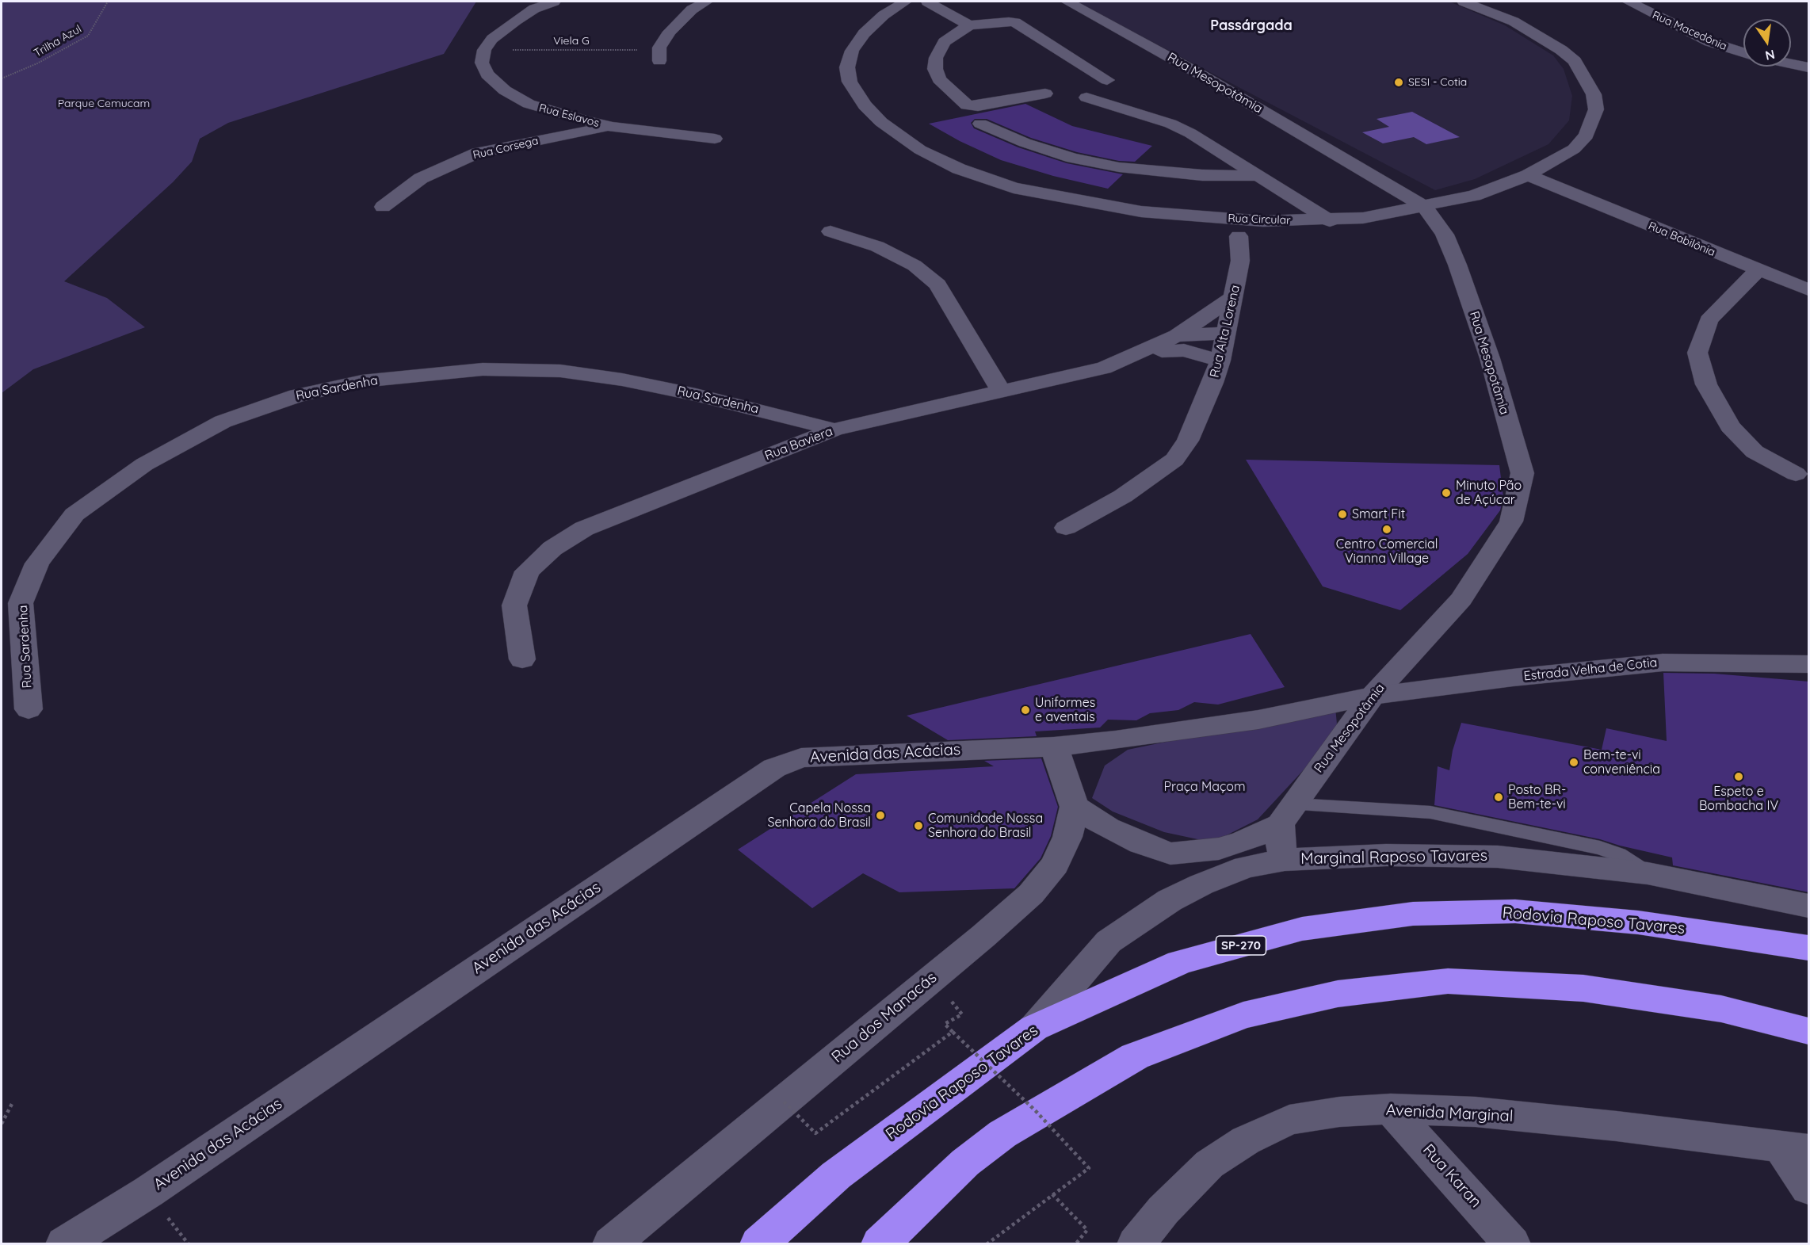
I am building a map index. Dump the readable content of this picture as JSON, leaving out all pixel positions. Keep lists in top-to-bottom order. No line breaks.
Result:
{"streets":{"highway":["Rodovia Raposo Tavares","SP-270"],"street":["Rua Macedônia","Rua Mesopotâmia","Rua Eslavos","Rua Corsega","Rua Circular","Rua Babilônia","Rua Alta Lorena","Rua Sardenha","Rua Baviera","Estrada Velha de Cotia","Avenida das Acácias","Marginal Raposo Tavares","Rua dos Manacás","Avenida Marginal","Rua Karan"],"path":["Trilha Azul","Viela G"]},"crossings":[["Viela G","Rua Eslavos"],["Rua Mesopotâmia","Rua Circular"],["Rua Mesopotâmia","Estrada Velha de Cotia"],["Rua Eslavos","Rua Corsega"],["Rua Circular","Rua Babilônia"],["Rua Alta Lorena","Rua Baviera"],["Rua Sardenha","Rua Baviera"],["Estrada Velha de Cotia","Avenida das Acácias"],["Marginal Raposo Tavares","Rodovia Raposo Tavares"],["Avenida Marginal","Rua Karan"]],"districts":["Passárgada"],"parks":["Parque Cemucam","Praça Maçom"],"places":["SESI - Cotia","Minuto Pão de Açúcar","Smart Fit","Centro Comercial Vianna Village","Uniformes e aventais","Bem-te-vi conveniência","Espeto e Bombacha IV","Posto BR- Bem-te-vi","Capela Nossa Senhora do Brasil","Comunidade Nossa Senhora do Brasil"],"north":"bottom"}
